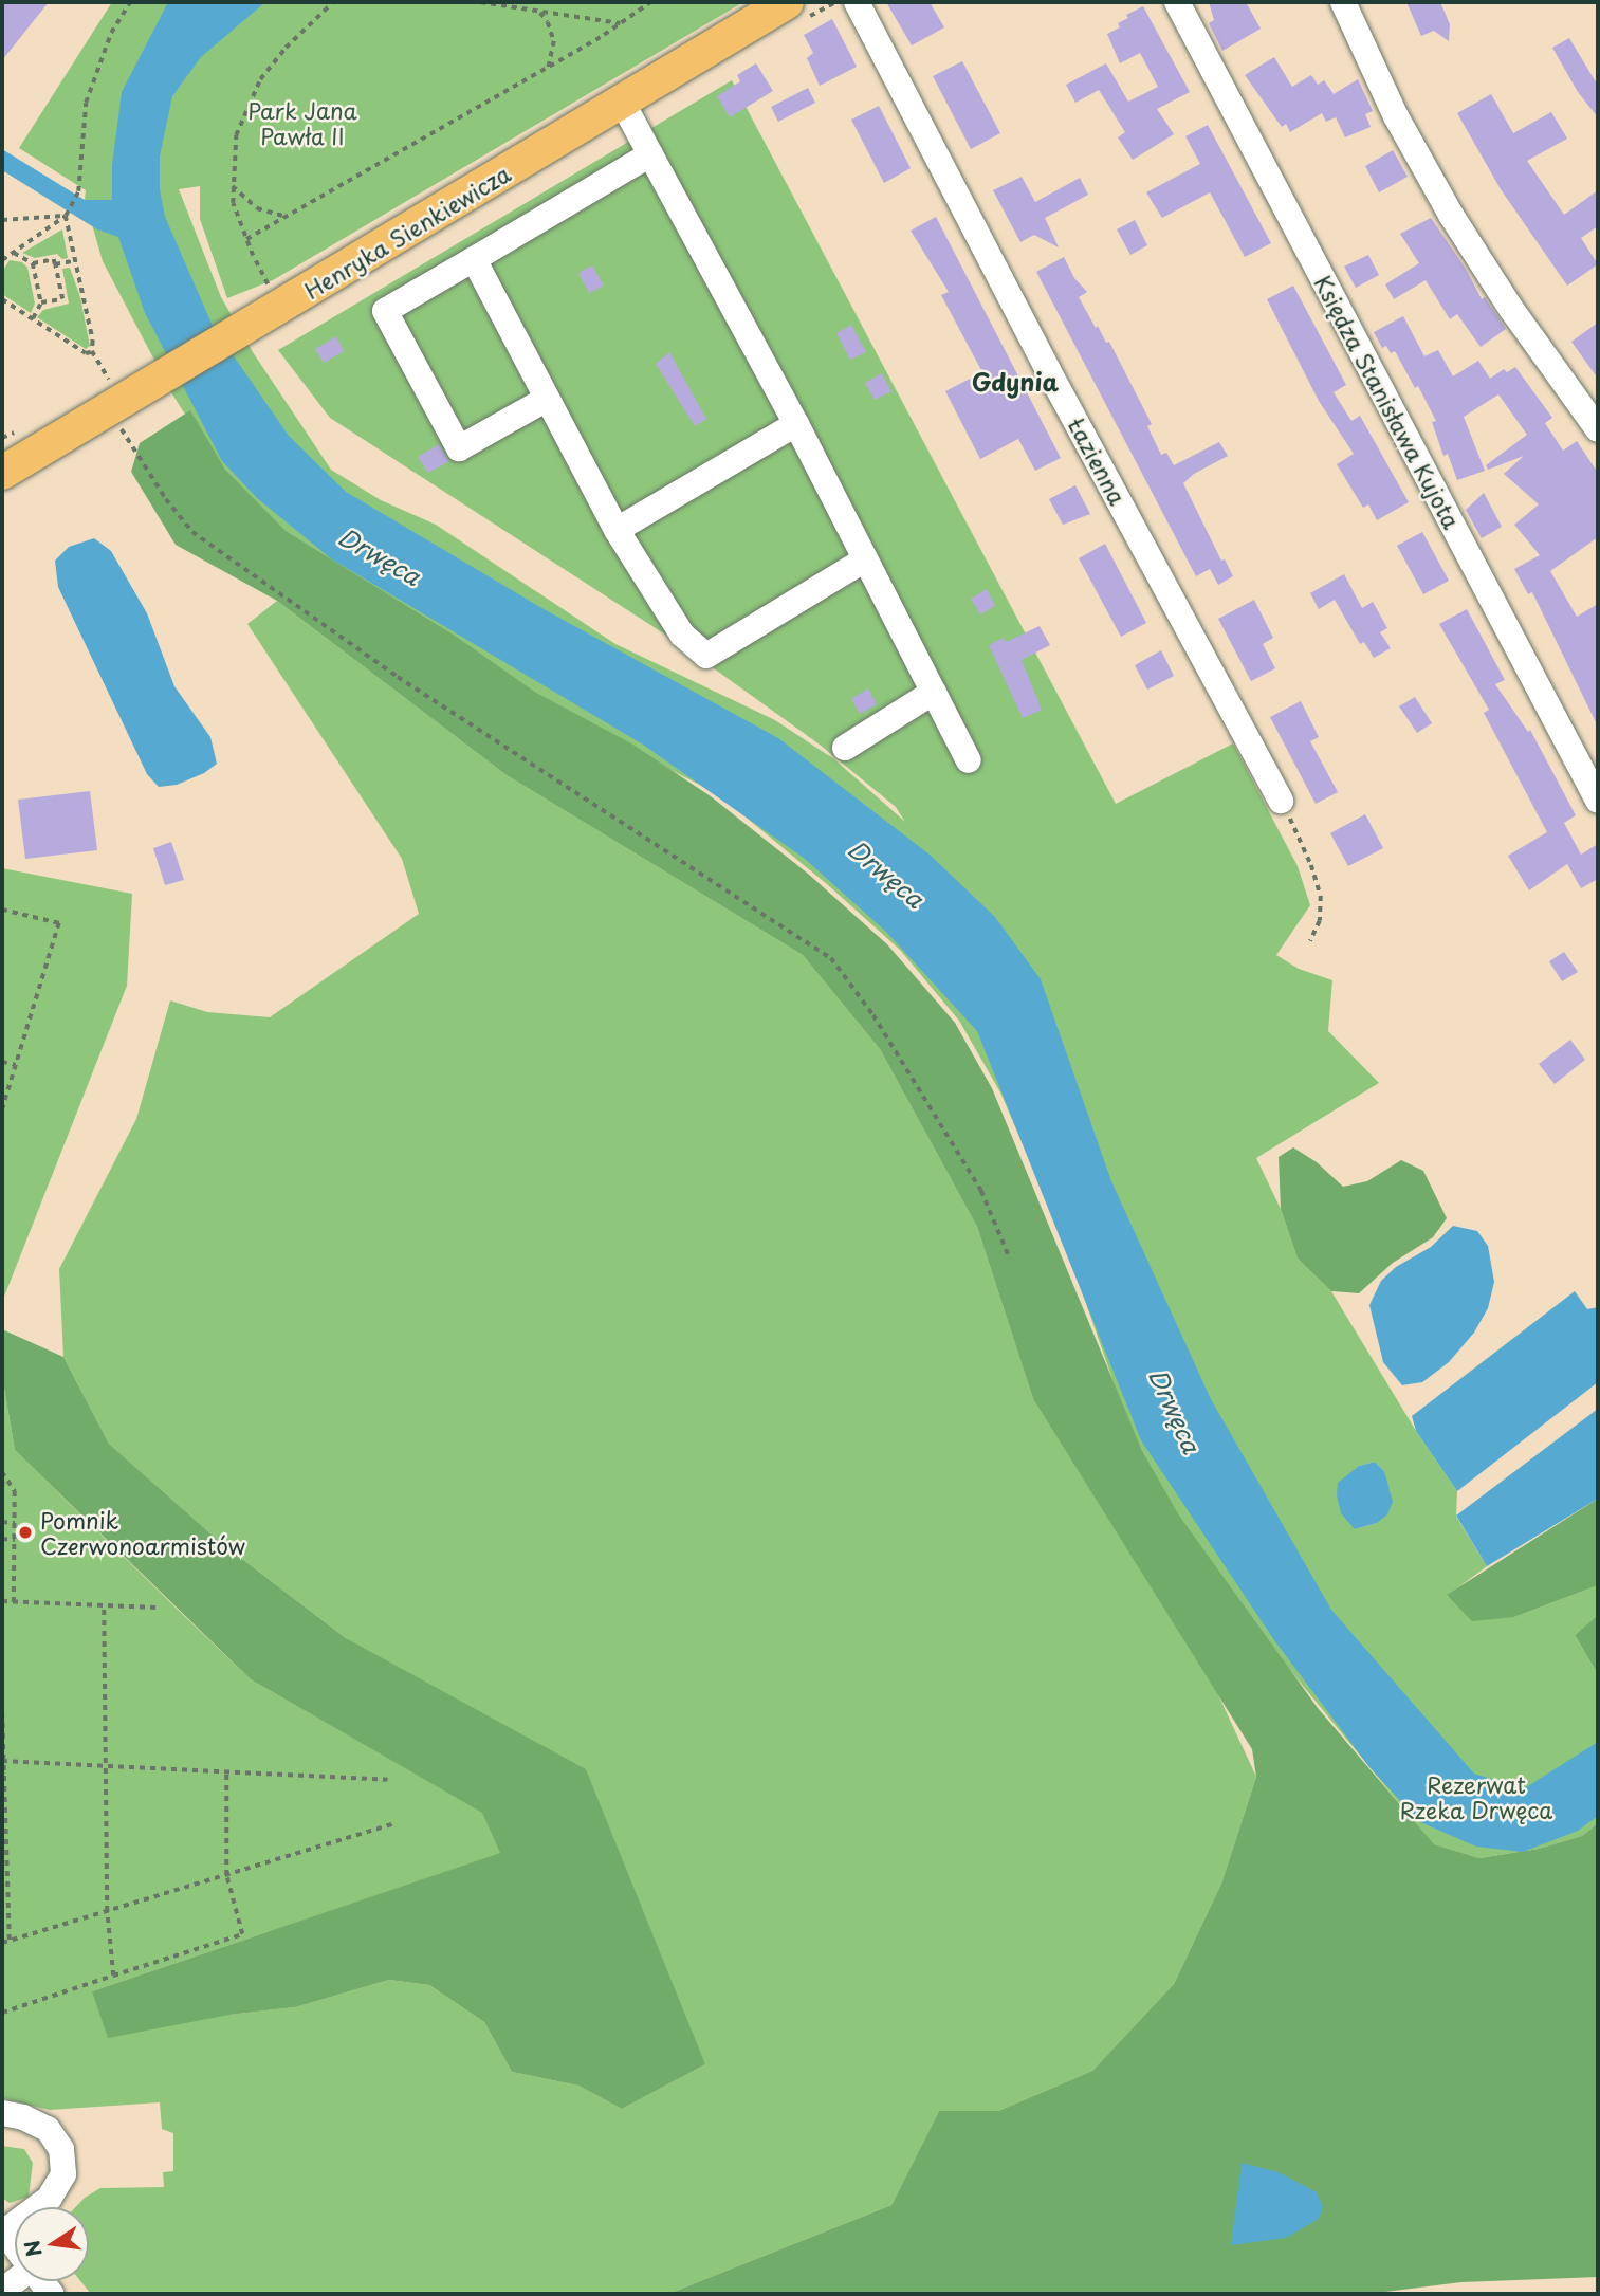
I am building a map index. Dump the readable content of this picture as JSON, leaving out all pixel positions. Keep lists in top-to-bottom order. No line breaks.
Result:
{"streets":{"main road":["Henryka Sienkiewicza"],"street":["Księdza Stanisława Kujota","Łazienna"]},"districts":["Gdynia"],"water":["Drwęca"],"parks":["Park Jana Pawła II","Rezerwat Rzeka Drwęca"],"places":["Pomnik Czerwonoarmistów"],"north":"left"}
